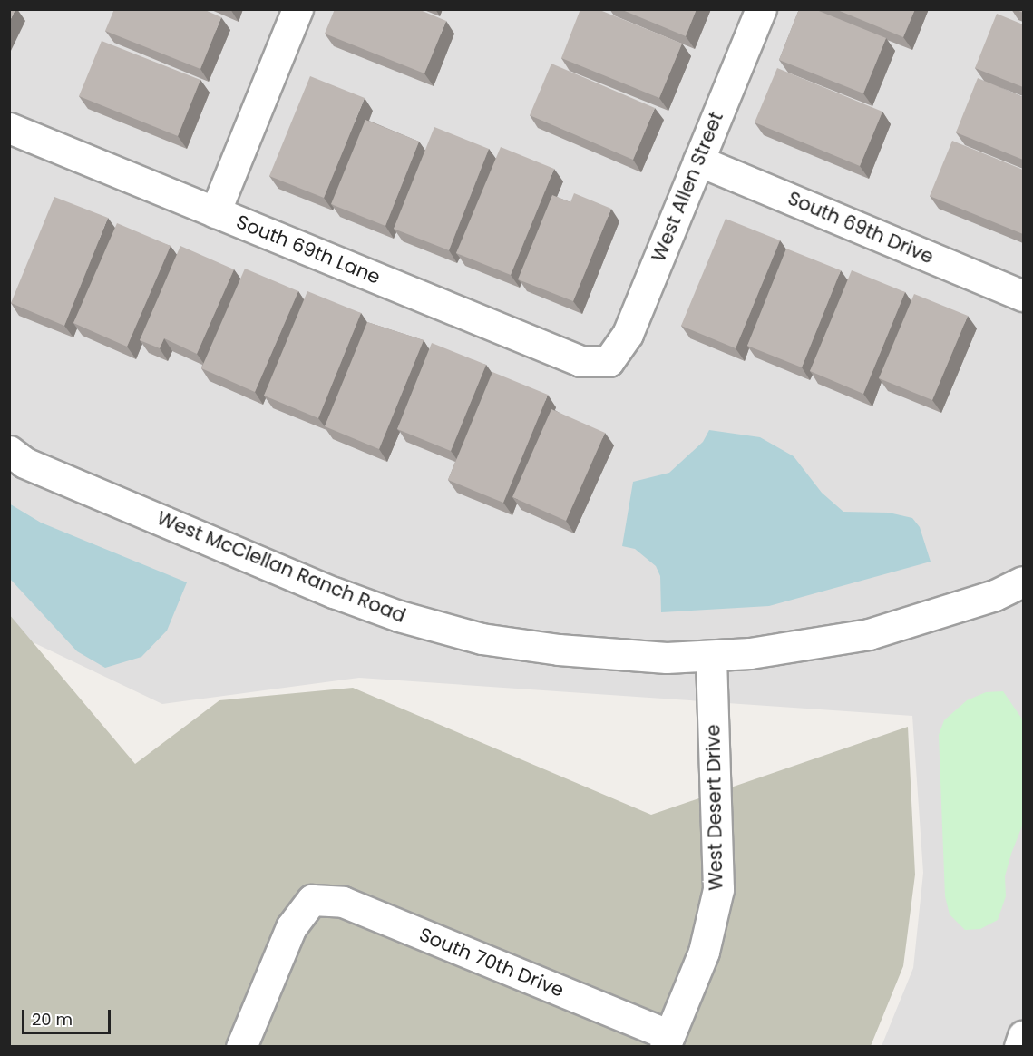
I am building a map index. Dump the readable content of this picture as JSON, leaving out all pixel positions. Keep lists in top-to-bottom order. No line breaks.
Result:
{"streets":{"street":["West Allen Street","South 69th Drive","South 69th Lane","West McClellan Ranch Road","West Desert Drive","South 70th Drive"]},"crossings":[["West Allen Street","South 69th Drive"],["West Allen Street","South 69th Lane"],["West McClellan Ranch Road","West Desert Drive"],["West Desert Drive","South 70th Drive"]],"scale_bar":"20 m"}
